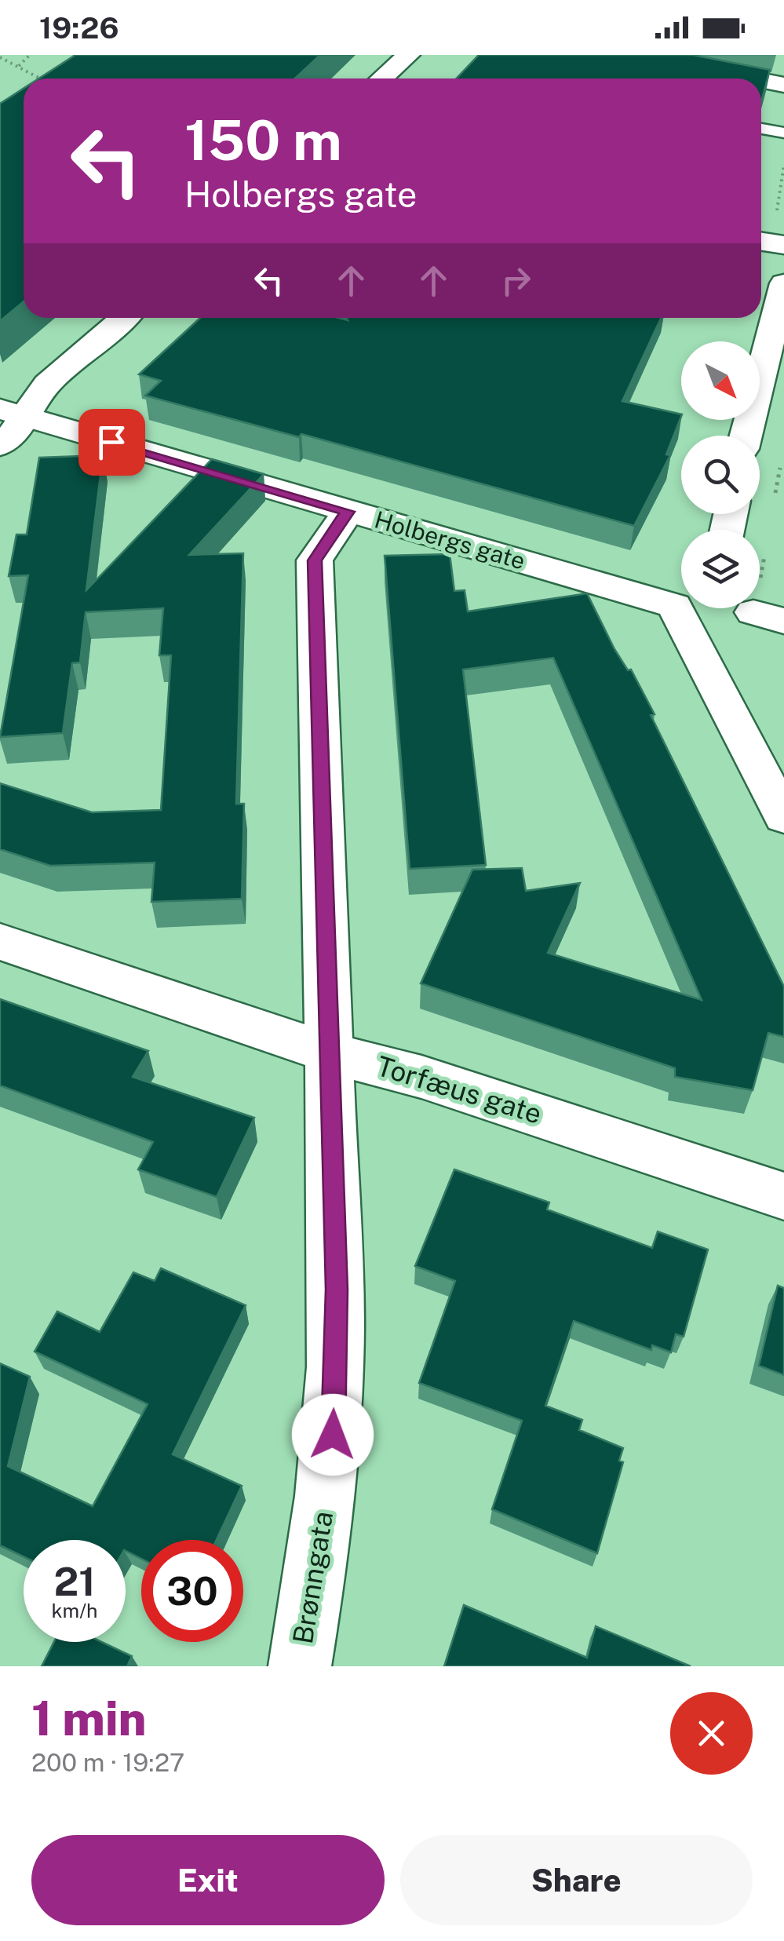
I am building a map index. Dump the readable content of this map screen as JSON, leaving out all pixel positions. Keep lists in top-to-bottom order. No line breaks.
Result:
{"streets":{"street":["Holbergs gate","Torfæus gate","Brønngata"]},"crossings":[["Holbergs gate","Brønngata"],["Torfæus gate","Brønngata"]],"north":"bottom right","page":{"status":"19:26","turn":["150 m","Holbergs gate"],"speed":"21 km/h","limit":"30","heading":["1 min","200 m · 19:27"],"buttons":["Exit","Share"]}}
